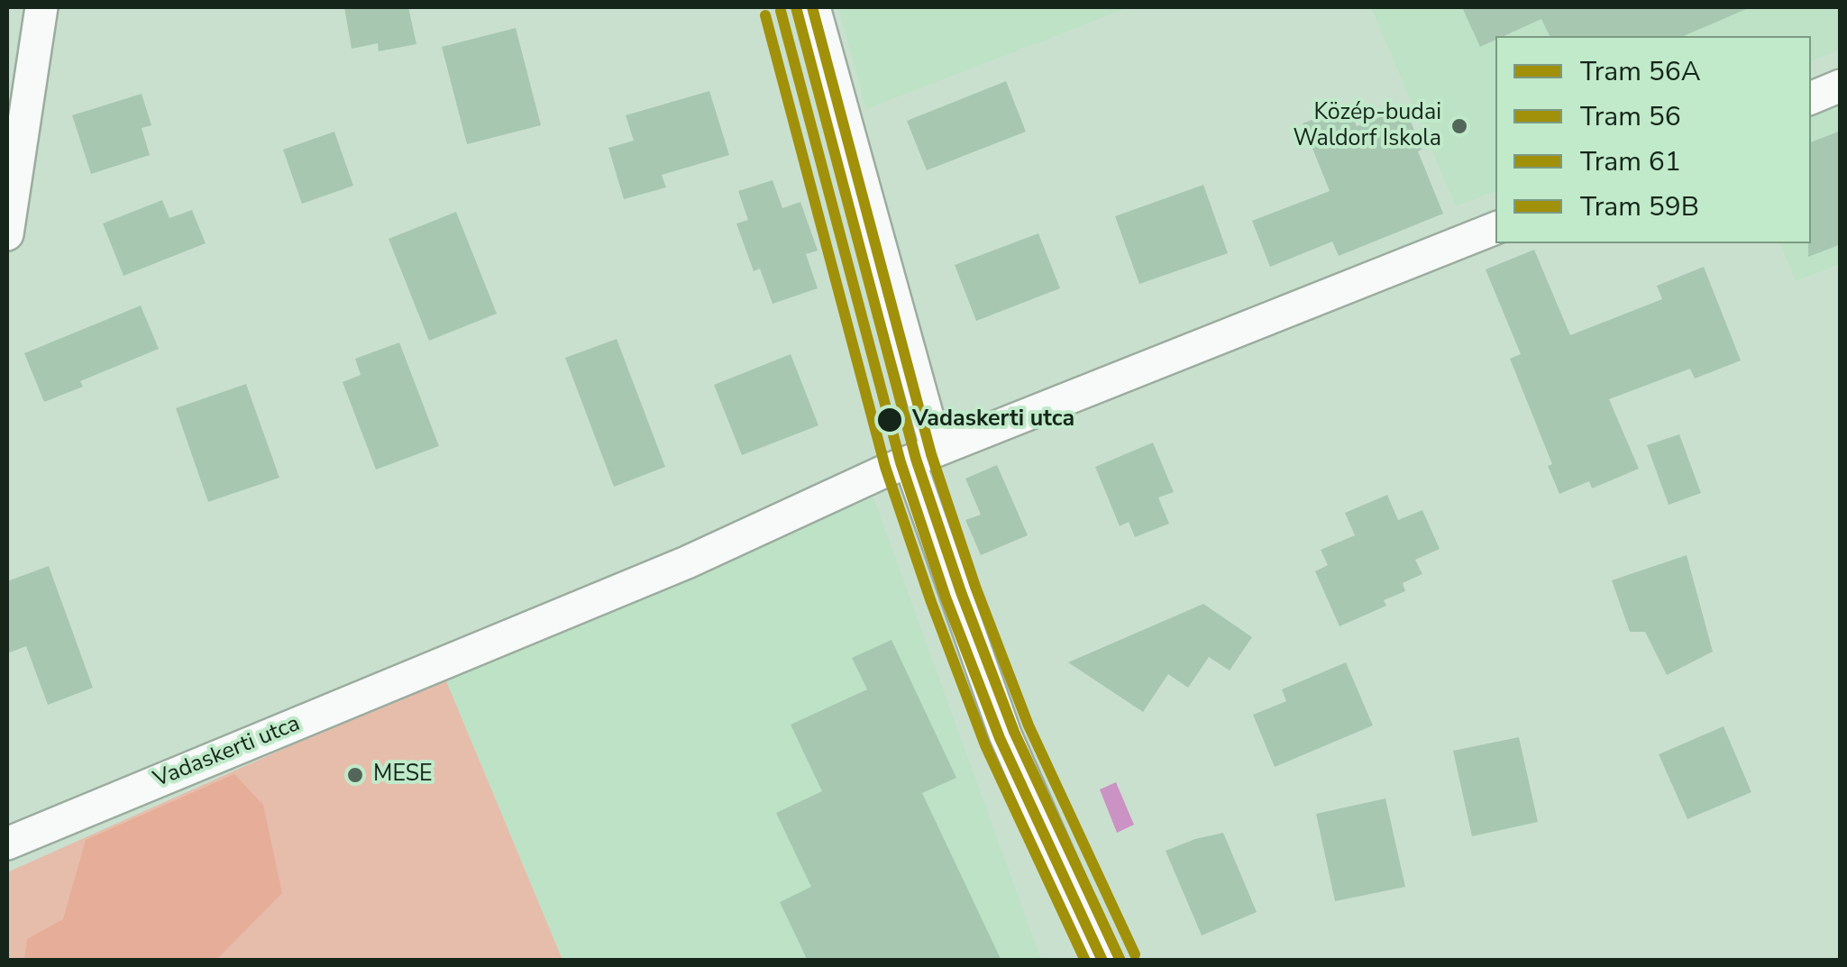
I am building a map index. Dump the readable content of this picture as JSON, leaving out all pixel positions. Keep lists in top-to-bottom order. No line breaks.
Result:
{"streets":{"street":["Vadaskerti utca"]},"places":["Közép-budai Waldorf Iskola","Vadaskerti utca","MESE"],"lines":["tram line 56A","tram line 61","tram line 56","tram line 59B"],"legend":["Tram 56A","Tram 56","Tram 61","Tram 59B"]}
